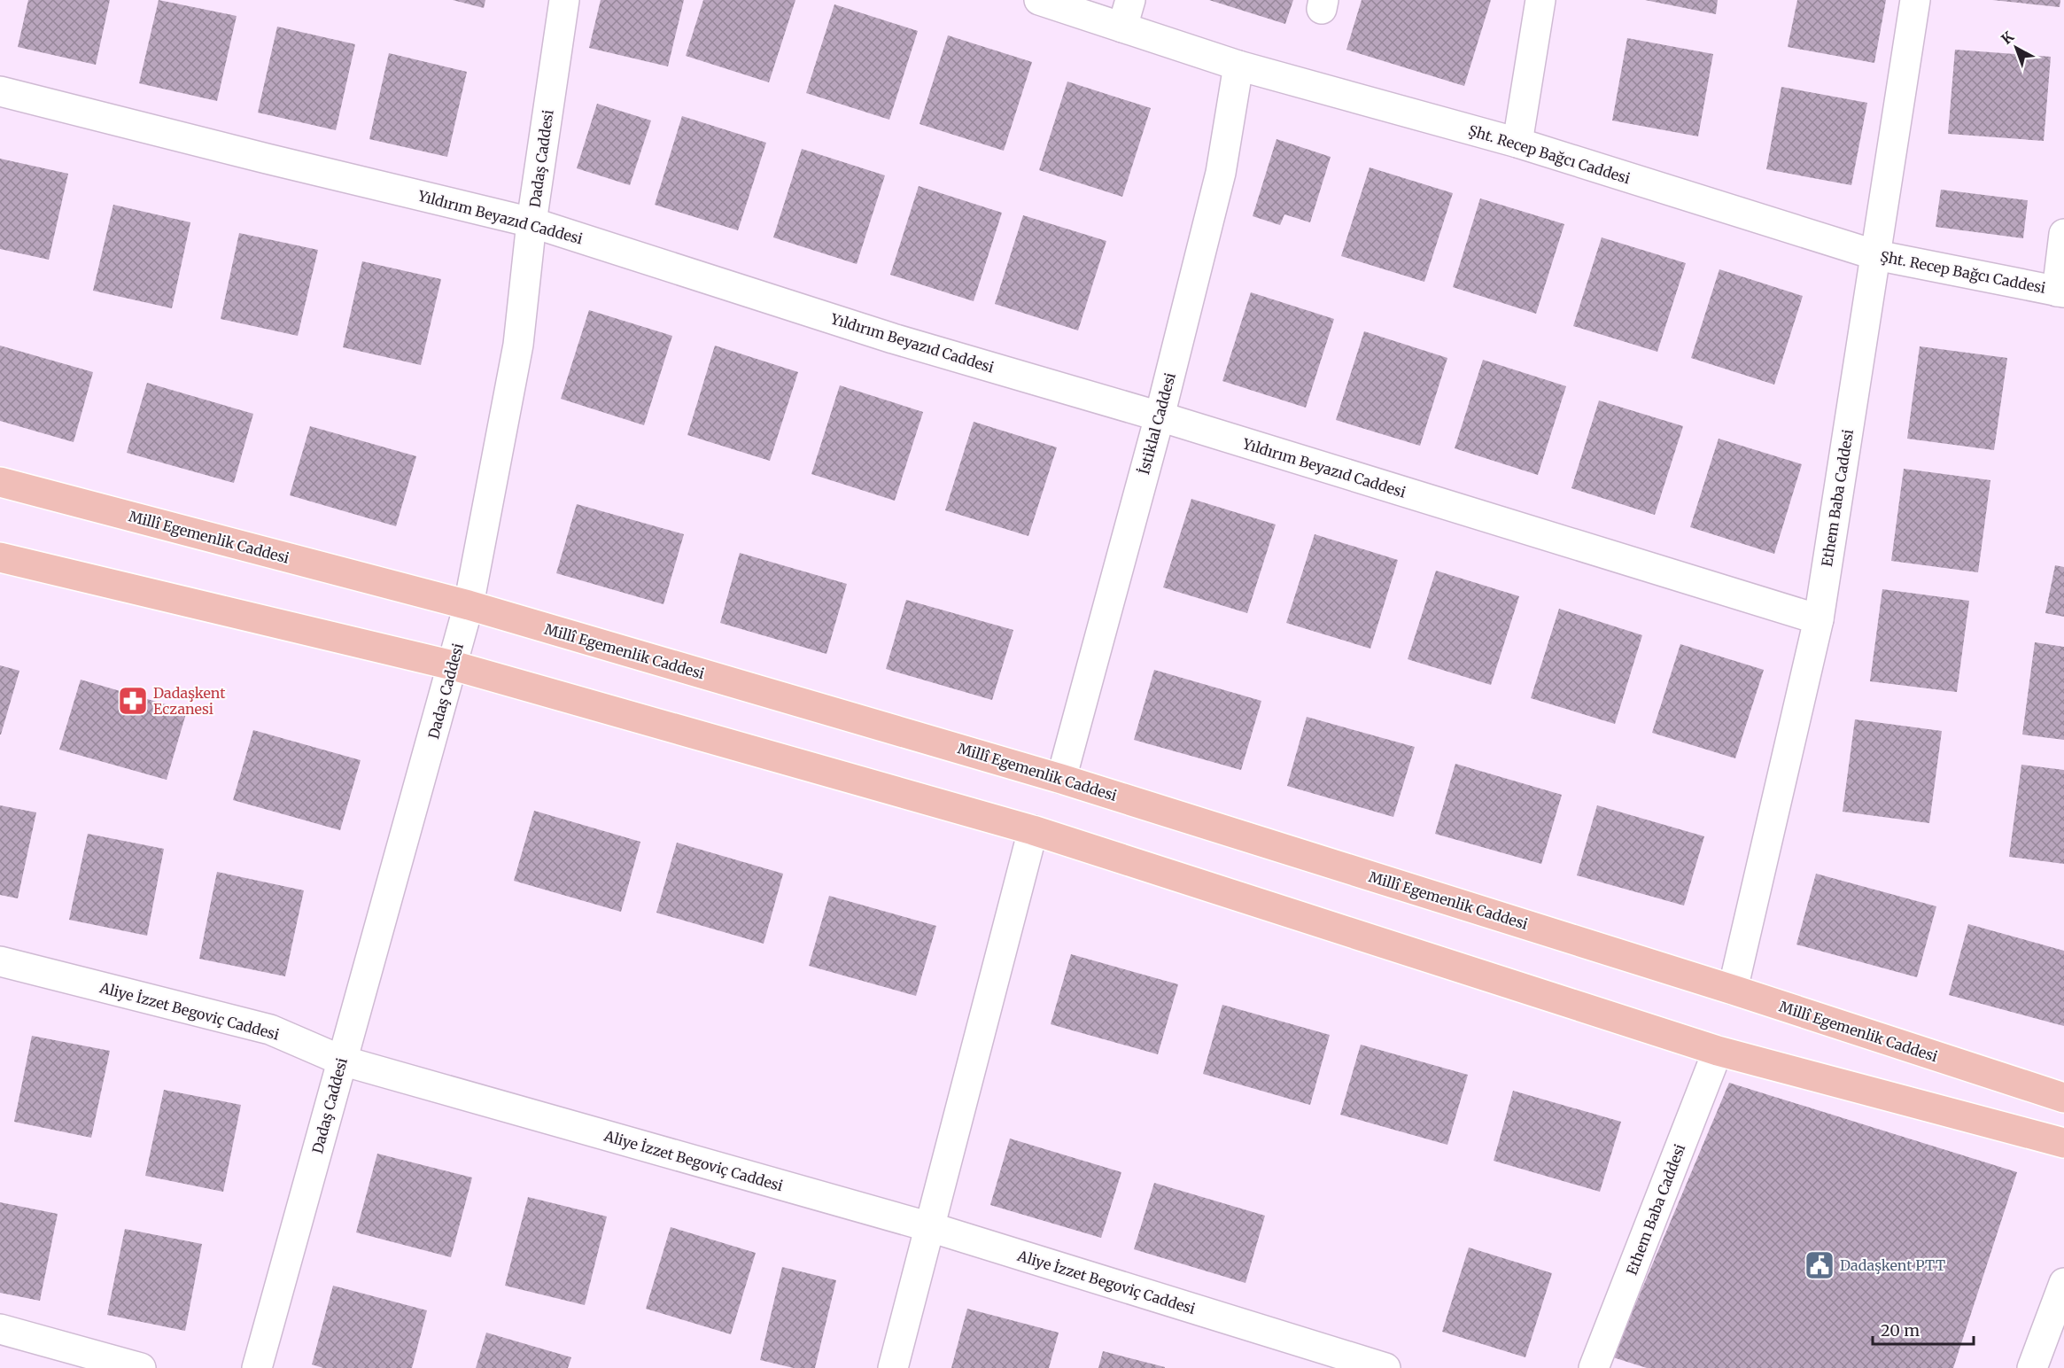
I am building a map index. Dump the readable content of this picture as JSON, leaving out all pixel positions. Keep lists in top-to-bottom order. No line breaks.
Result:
{"streets":{"main road":["Millî Egemenlik Caddesi"],"street":["Şht. Recep Bağcı Caddesi","Dadaş Caddesi","Yıldırım Beyazıd Caddesi","İstiklal Caddesi","Ethem Baba Caddesi","Aliye İzzet Begoviç Caddesi"]},"crossings":[["Şht. Recep Bağcı Caddesi","İstiklal Caddesi"],["Şht. Recep Bağcı Caddesi","Ethem Baba Caddesi"],["Dadaş Caddesi","Yıldırım Beyazıd Caddesi"],["Dadaş Caddesi","Millî Egemenlik Caddesi"],["Dadaş Caddesi","Aliye İzzet Begoviç Caddesi"],["Yıldırım Beyazıd Caddesi","İstiklal Caddesi"],["Yıldırım Beyazıd Caddesi","Ethem Baba Caddesi"],["İstiklal Caddesi","Millî Egemenlik Caddesi"],["Ethem Baba Caddesi","Millî Egemenlik Caddesi"]],"places":{"pharmacy":["Dadaşkent Eczanesi"],"public building":["Dadaşkent PTT"]},"scale_bar":"20 m","north":"top left"}
